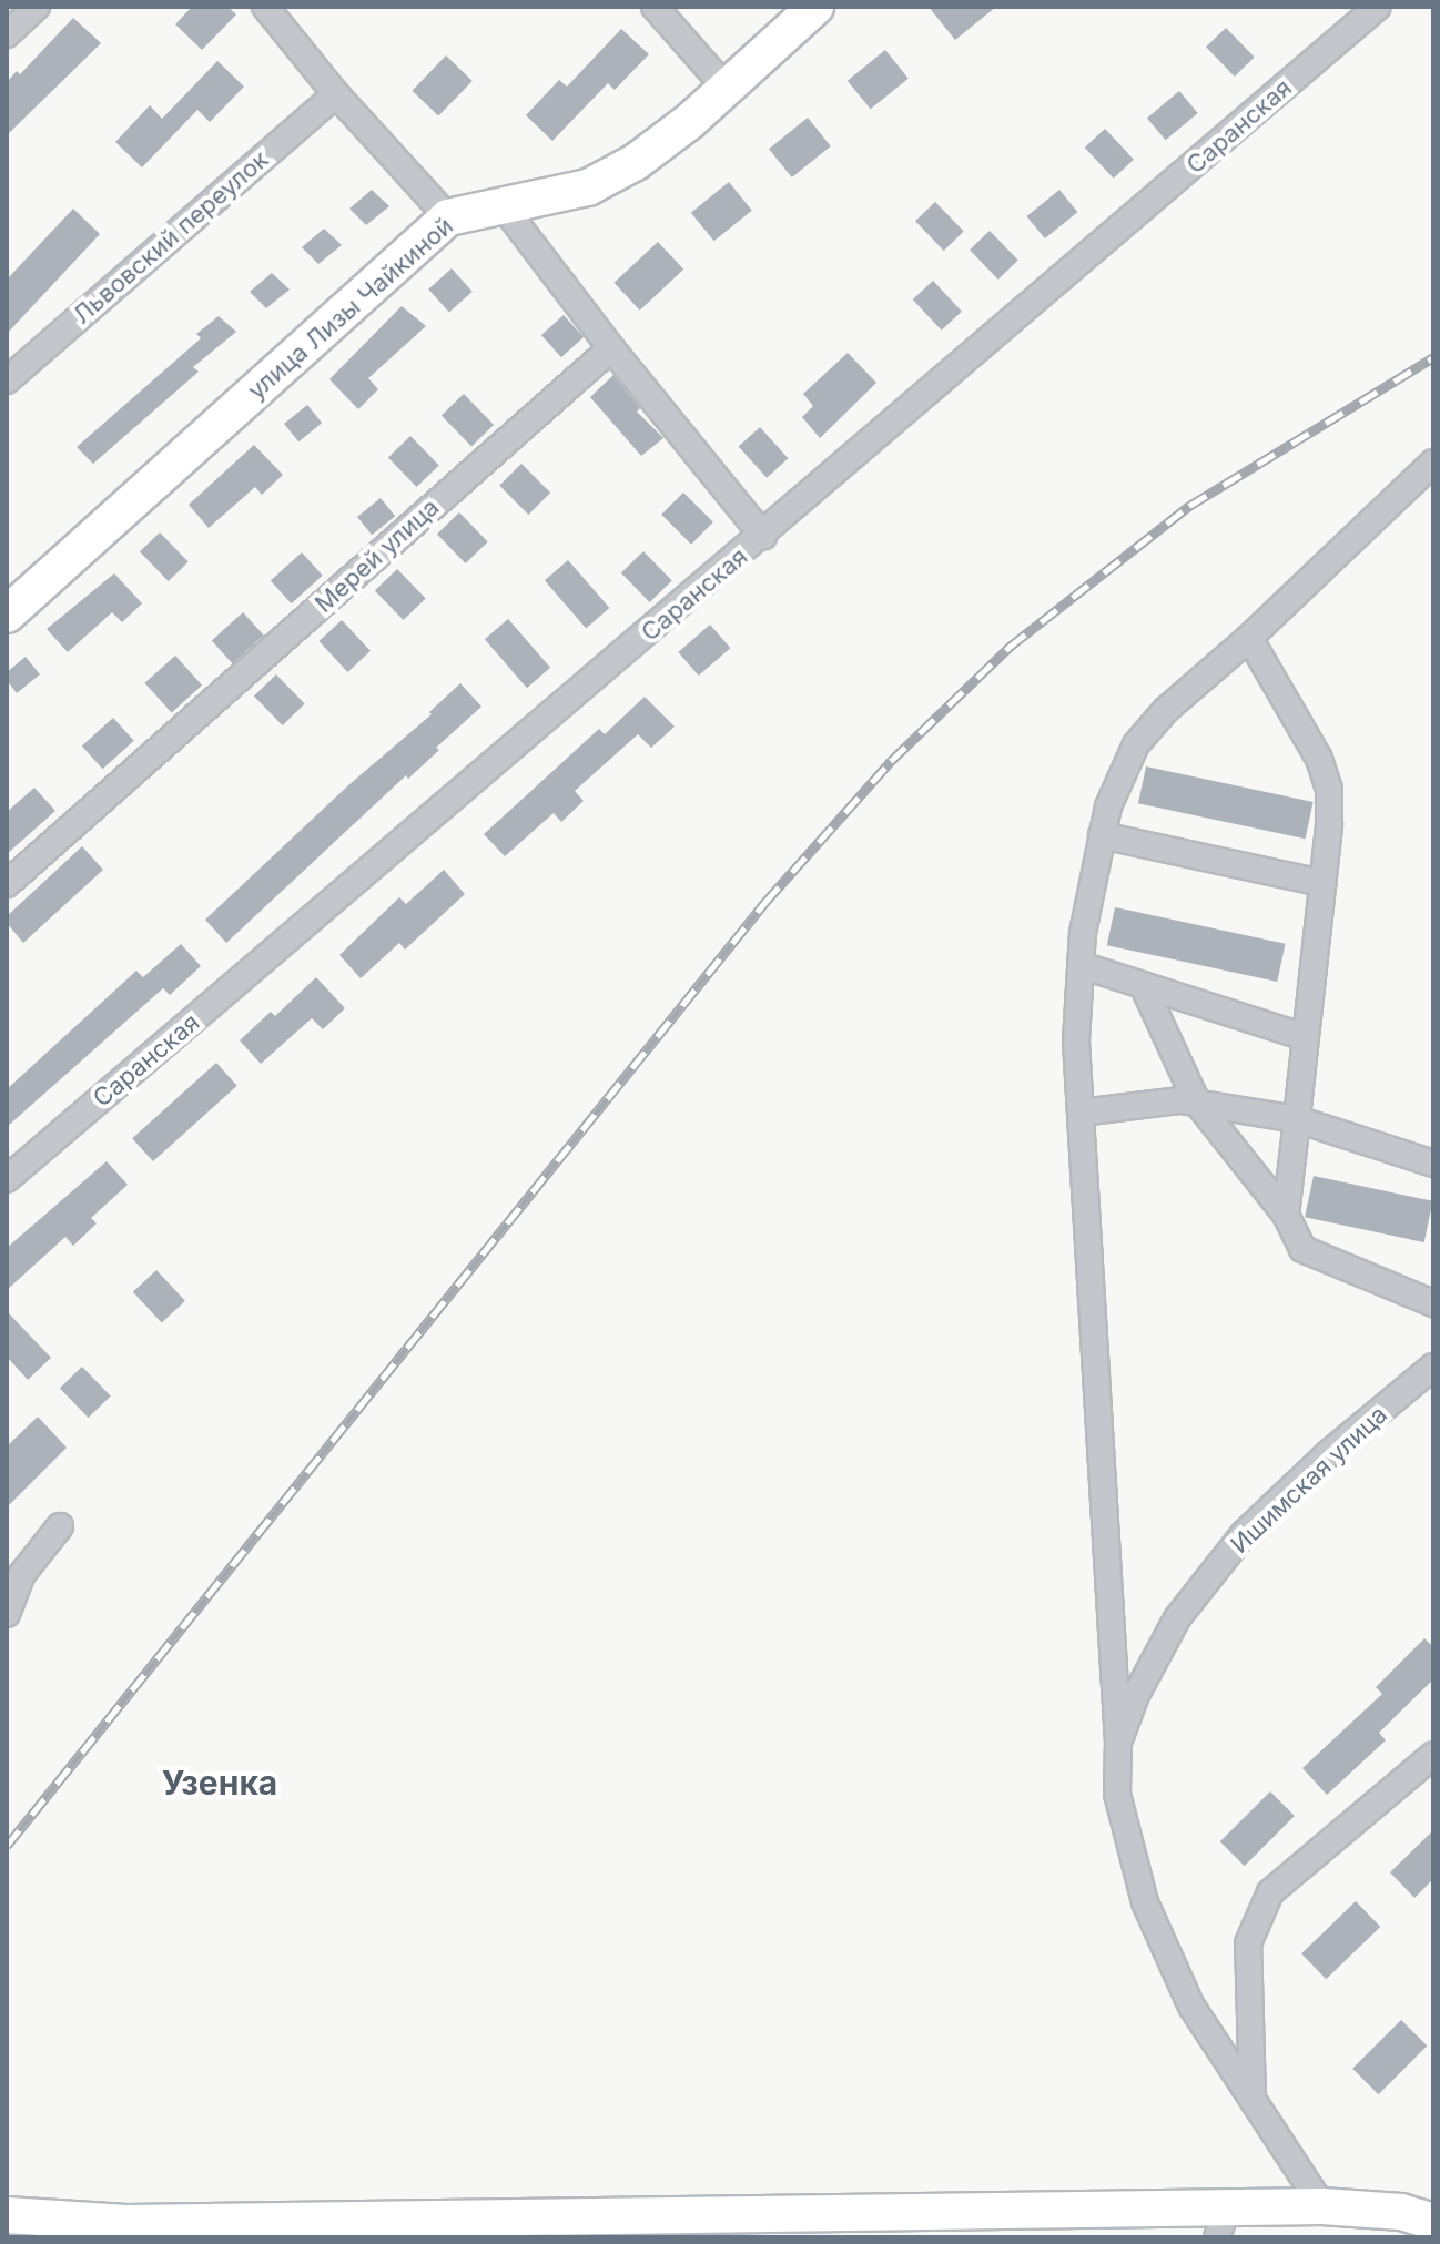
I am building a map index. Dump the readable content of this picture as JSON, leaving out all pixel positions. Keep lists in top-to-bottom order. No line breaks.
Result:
{"streets":{"street":["Саранская","Львовский переулок","улица Лизы Чайкиной","Мерей улица","Ишимская улица"]},"districts":["Узенка"]}
